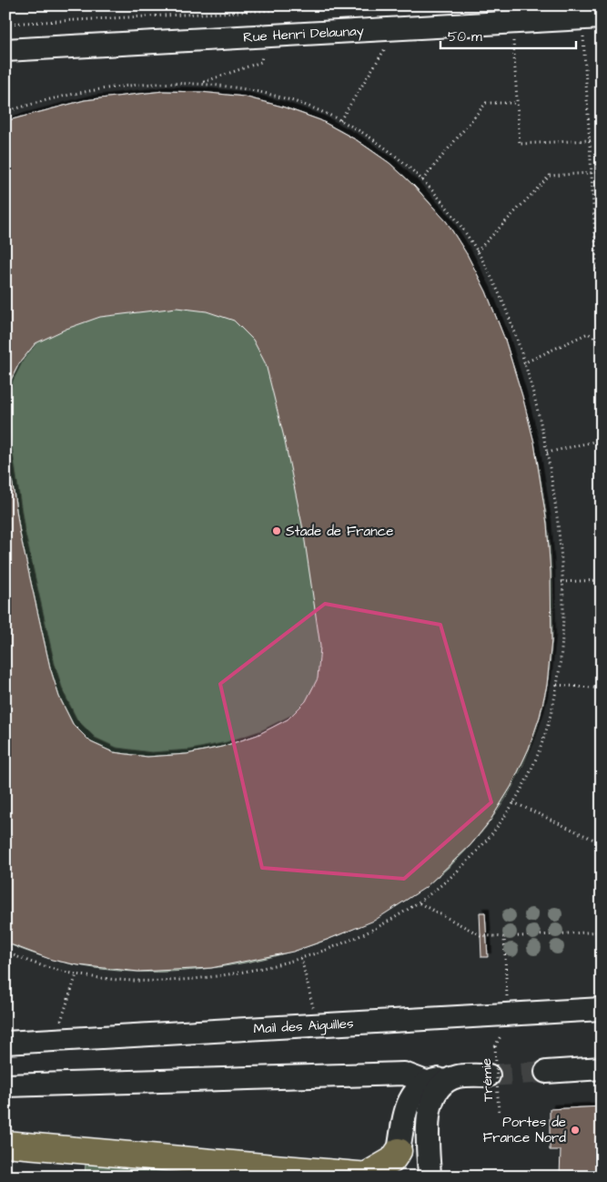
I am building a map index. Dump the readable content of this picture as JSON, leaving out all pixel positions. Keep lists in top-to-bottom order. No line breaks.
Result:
{"streets":{"street":["Rue Henri Delaunay","Mail des Aiguilles"],"path":["Trémie"]},"places":["Stade de France","Portes de France Nord"],"scale_bar":"50 m"}
